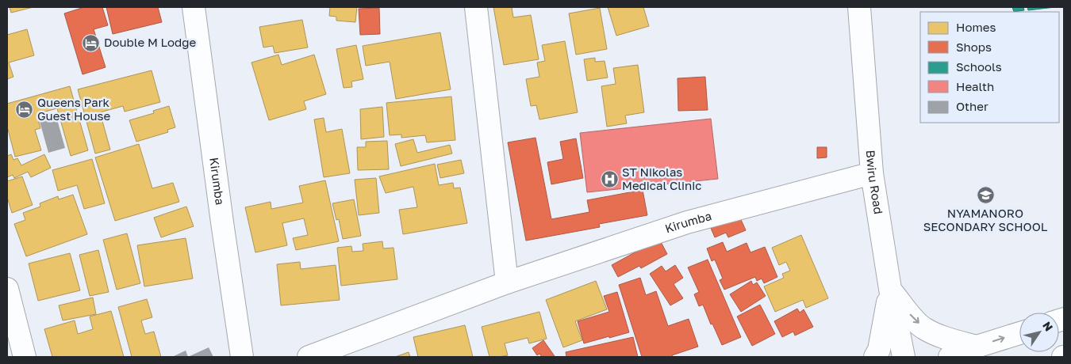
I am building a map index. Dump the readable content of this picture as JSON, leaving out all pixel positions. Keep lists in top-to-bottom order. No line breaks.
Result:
{"streets":{"street":["Kirumba","Bwiru Road"]},"crossings":[["Kirumba","Bwiru Road"]],"places":{"hotel":["Double M Lodge","Queens Park Guest House"],"hospital":["ST Nikolas Medical Clinic"],"school or university":["NYAMANORO SECONDARY SCHOOL"]},"legend":["Homes","Shops","Schools","Health","Other"],"north":"top right"}
